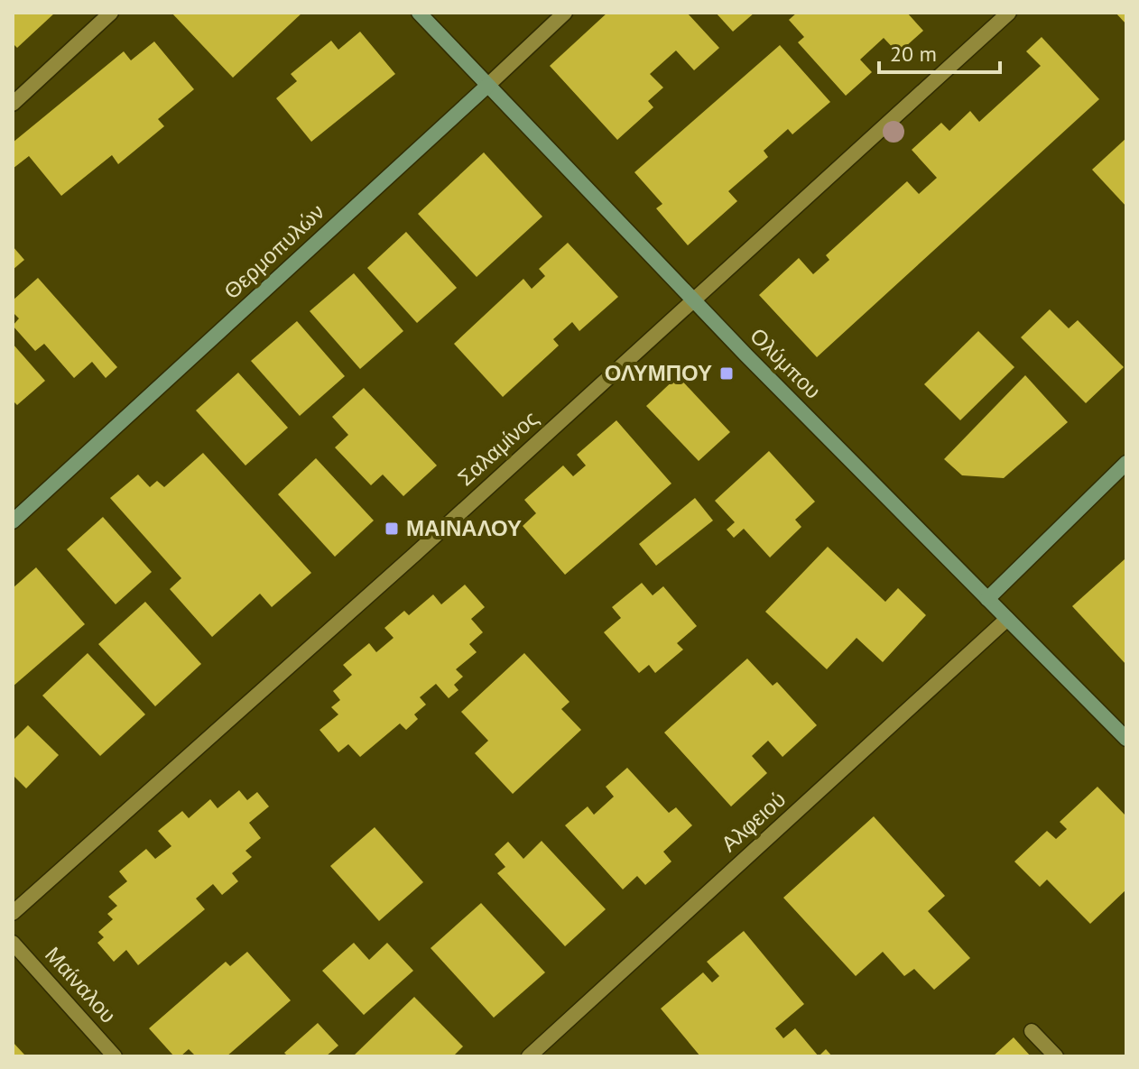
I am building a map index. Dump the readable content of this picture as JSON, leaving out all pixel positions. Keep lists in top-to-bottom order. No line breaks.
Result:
{"streets":{"street":["Θερμοπυλών","Ολύμπου","Σαλαμίνος","Αλφειού","Μαίναλου"]},"crossings":[["Θερμοπυλών","Ολύμπου"],["Ολύμπου","Σαλαμίνος"],["Ολύμπου","Αλφειού"]],"places":{"transit":["ΟΛΥΜΠΟΥ","ΜΑΙΝΑΛΟΥ"]},"scale_bar":"20 m"}
